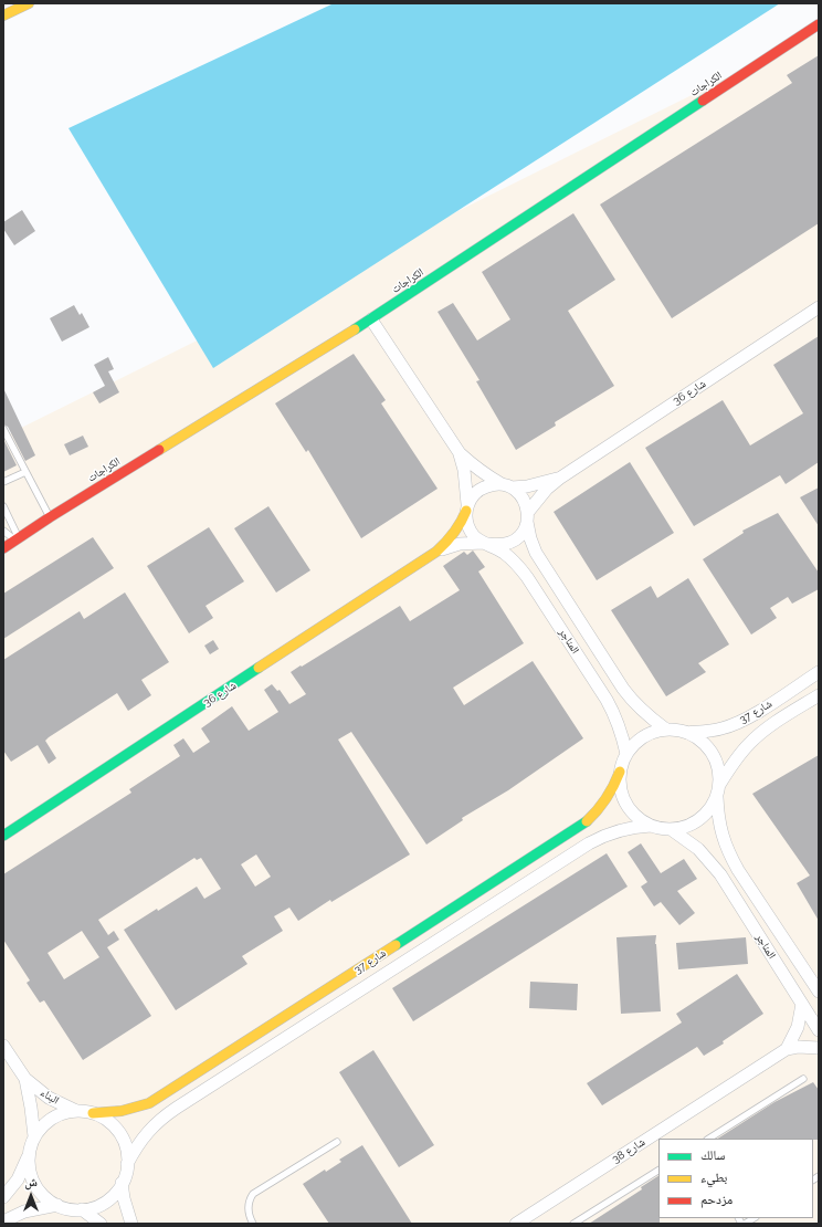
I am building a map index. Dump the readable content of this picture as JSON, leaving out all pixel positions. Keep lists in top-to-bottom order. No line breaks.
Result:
{"streets":{"main road":["الكراجات","شارع 36","شارع 37"],"street":["المناجر","البناء","شارع 38"]},"crossings":[["شارع 36","المناجر"],["المناجر","شارع 37"],["شارع 37","البناء"]],"legend":["سالك","بطيء","مزدحم"],"north":"top"}
